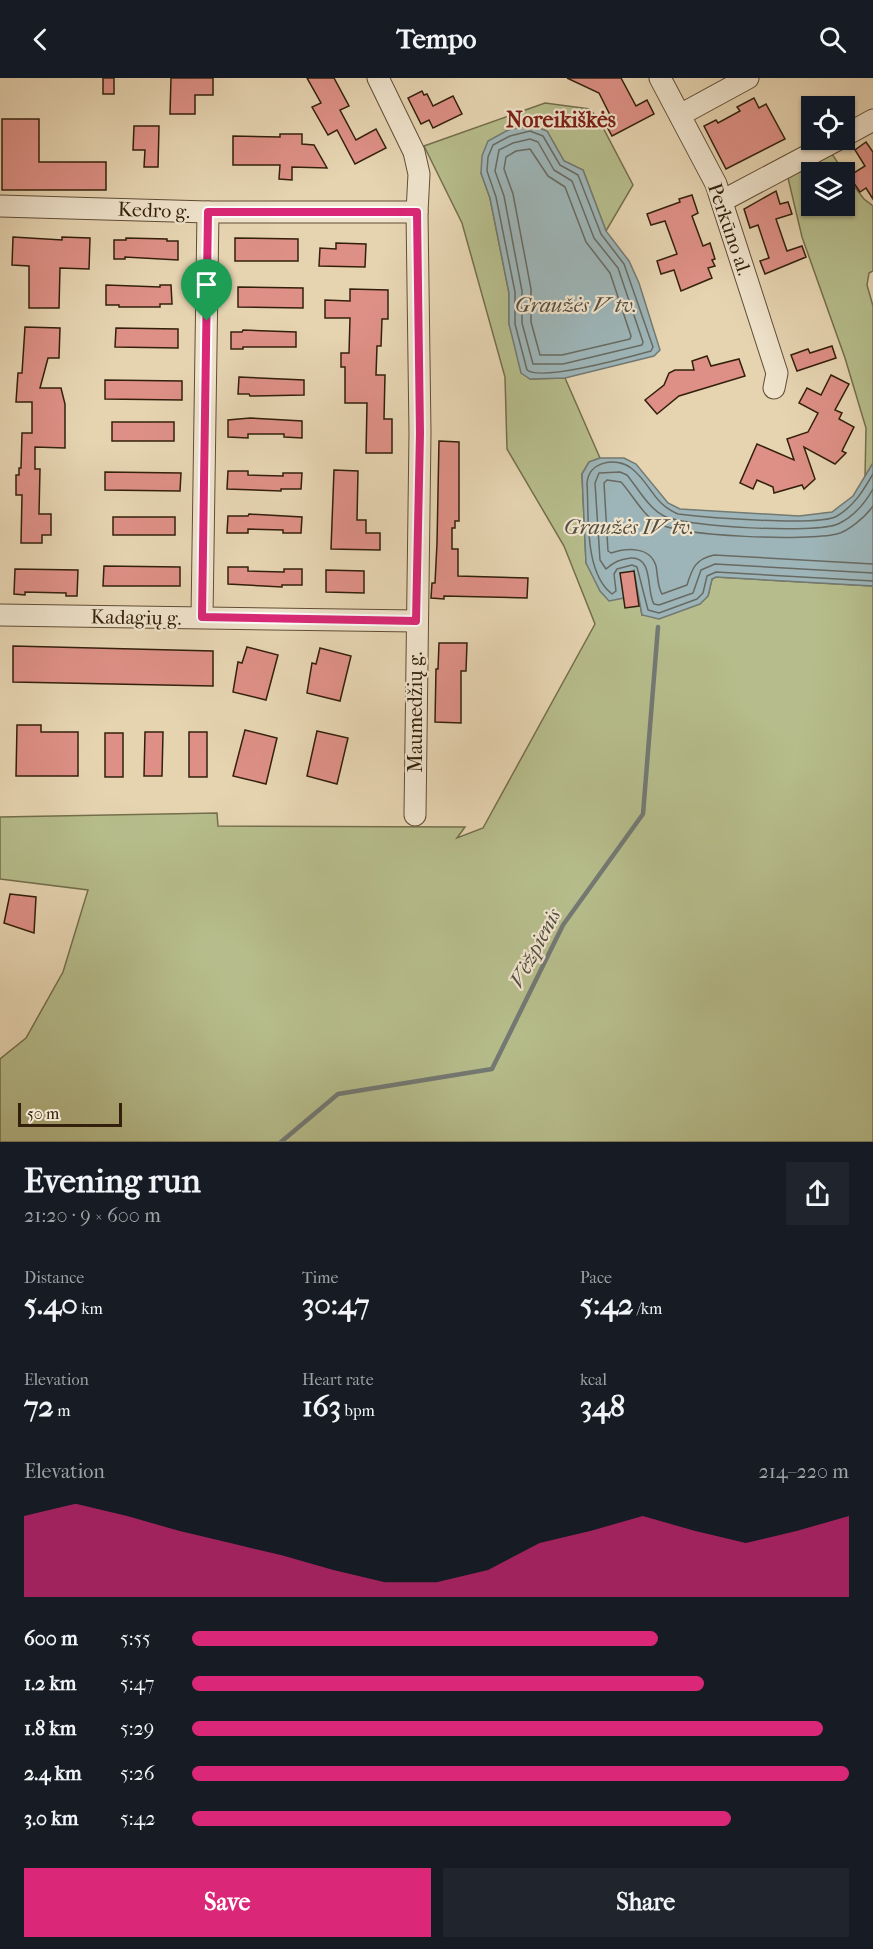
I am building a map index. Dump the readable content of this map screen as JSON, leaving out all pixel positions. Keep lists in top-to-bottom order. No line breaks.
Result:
{"streets":{"street":["Kedro g.","Perkūno al.","Kadagių g.","Maumedžių g."]},"crossings":[["Kedro g.","Maumedžių g."],["Kadagių g.","Maumedžių g."]],"districts":["Noreikiškės"],"water":["Graužės V tv.","Graužės IV tv.","Vėžpienis"],"scale_bar":"50 m","page":{"header":"Tempo","scale":"50 m","heading":["Evening run","21:20 · 9 × 600 m"],"stats":[["Distance","5.40 km"],["Time","30:47"],["Pace","5:42 /km"],["Elevation","72 m"],["Heart rate","163 bpm"],["kcal","348"]],"chart":["Elevation","214–220 m"],"list":[{"name":"600 m","note":"5:55"},{"name":"1.2 km","note":"5:47"},{"name":"1.8 km","note":"5:29"},{"name":"2.4 km","note":"5:26"},{"name":"3.0 km","note":"5:42"}],"buttons":["Save","Share"]}}
